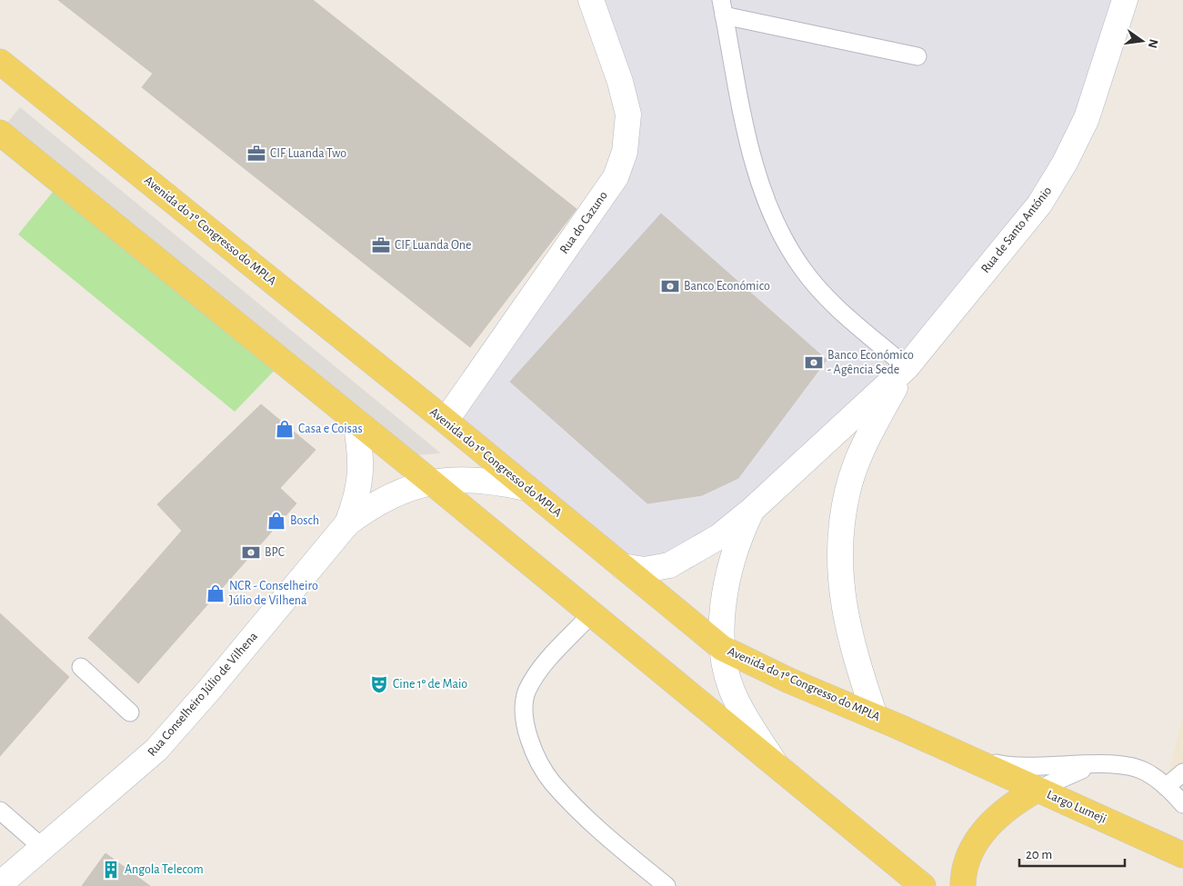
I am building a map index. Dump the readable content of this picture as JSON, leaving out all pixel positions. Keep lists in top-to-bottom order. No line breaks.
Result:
{"streets":{"main road":["Avenida do 1º Congresso do MPLA","Largo Lumeji"],"street":["Rua do Cazuno","Rua de Santo António","Rua Conselheiro Júlio de Vilhena"]},"crossings":[["Rua do Cazuno","Avenida do 1º Congresso do MPLA"],["Rua de Santo António","Avenida do 1º Congresso do MPLA"],["Avenida do 1º Congresso do MPLA","Rua Conselheiro Júlio de Vilhena"],["Avenida do 1º Congresso do MPLA","Largo Lumeji"]],"places":{"office":["CIF Luanda Two","CIF Luanda One"],"bank":["Banco Económico","Banco Económico - Agência Sede","BPC"],"shop":["Casa e Coisas","Bosch","NCR - Conselheiro Júlio de Vilhena"],"theatre":["Cine 1º de Maio"],"building":["Angola Telecom"]},"scale_bar":"20 m","north":"right"}
